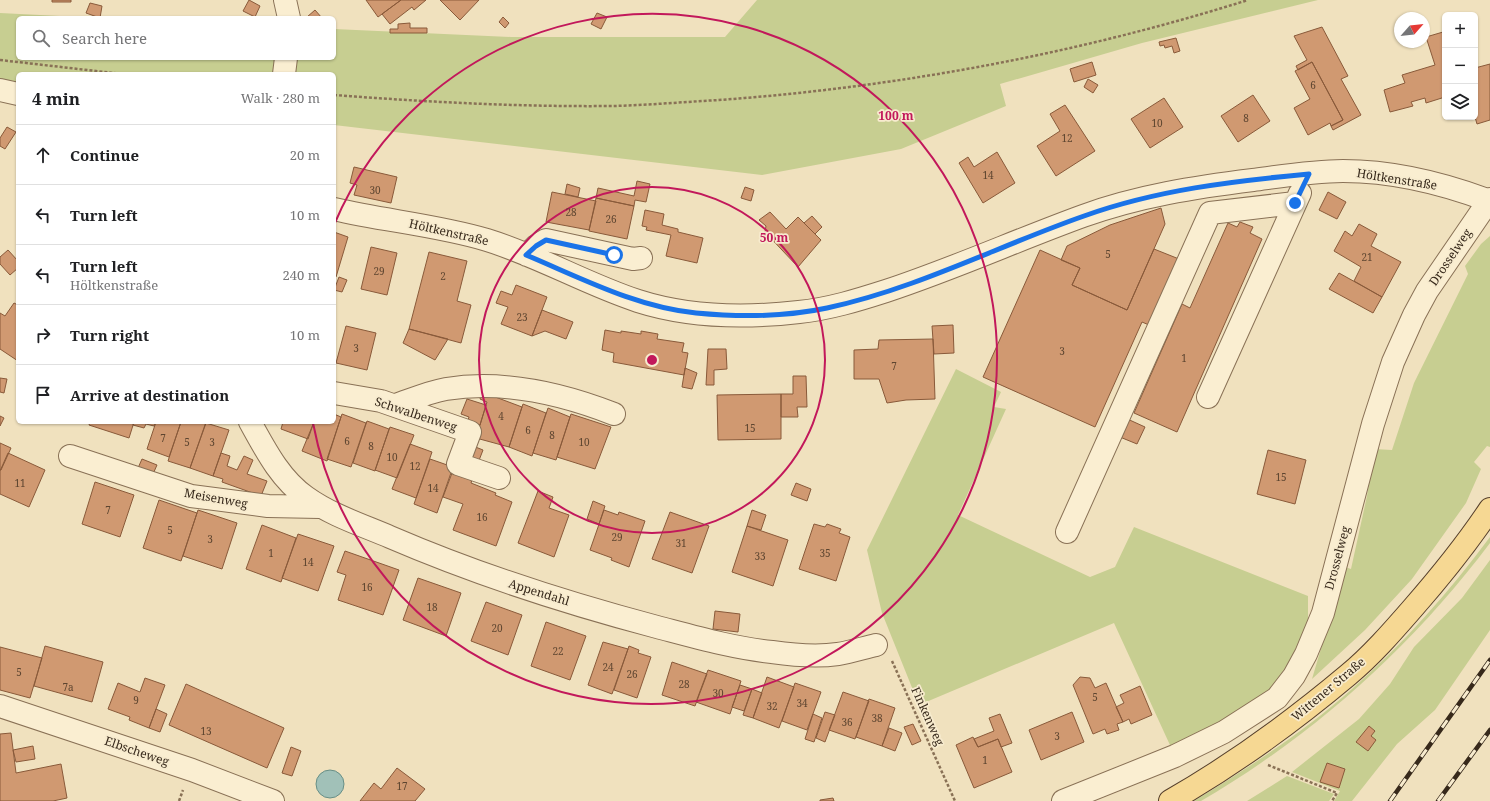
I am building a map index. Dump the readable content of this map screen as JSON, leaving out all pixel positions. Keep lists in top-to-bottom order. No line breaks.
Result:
{"streets":{"main road":["Wittener Straße"],"street":["Höltkenstraße","Drosselweg","Schwalbenweg","Meisenweg","Appendahl","Elbscheweg"],"path":["Finkenweg"]},"crossings":[["Höltkenstraße","Drosselweg"],["Meisenweg","Appendahl"],["Appendahl","Finkenweg"]],"house_numbers":["6","8","10","12","14","30","28","26","5","21","29","2","23","3","3","1","7","4","15","6","8","7","6","5","3","10","8","10","12","15","11","14","7","16","5","29","3","31","1","35","33","14","16","18","20","22","24","5","26","28","7a","30","5","9","34","32","38","36","13","3","1","17"],"north":"top right","page":{"map_buttons":["+","−"],"search":"Search here","heading":["4 min","Walk · 280 m"],"list":[["Continue","20 m"],["Turn left","10 m"],["Turn left","Höltkenstraße","240 m"],["Turn right","10 m"],"Arrive at destination"]},"rings":["100 m","50 m"]}
